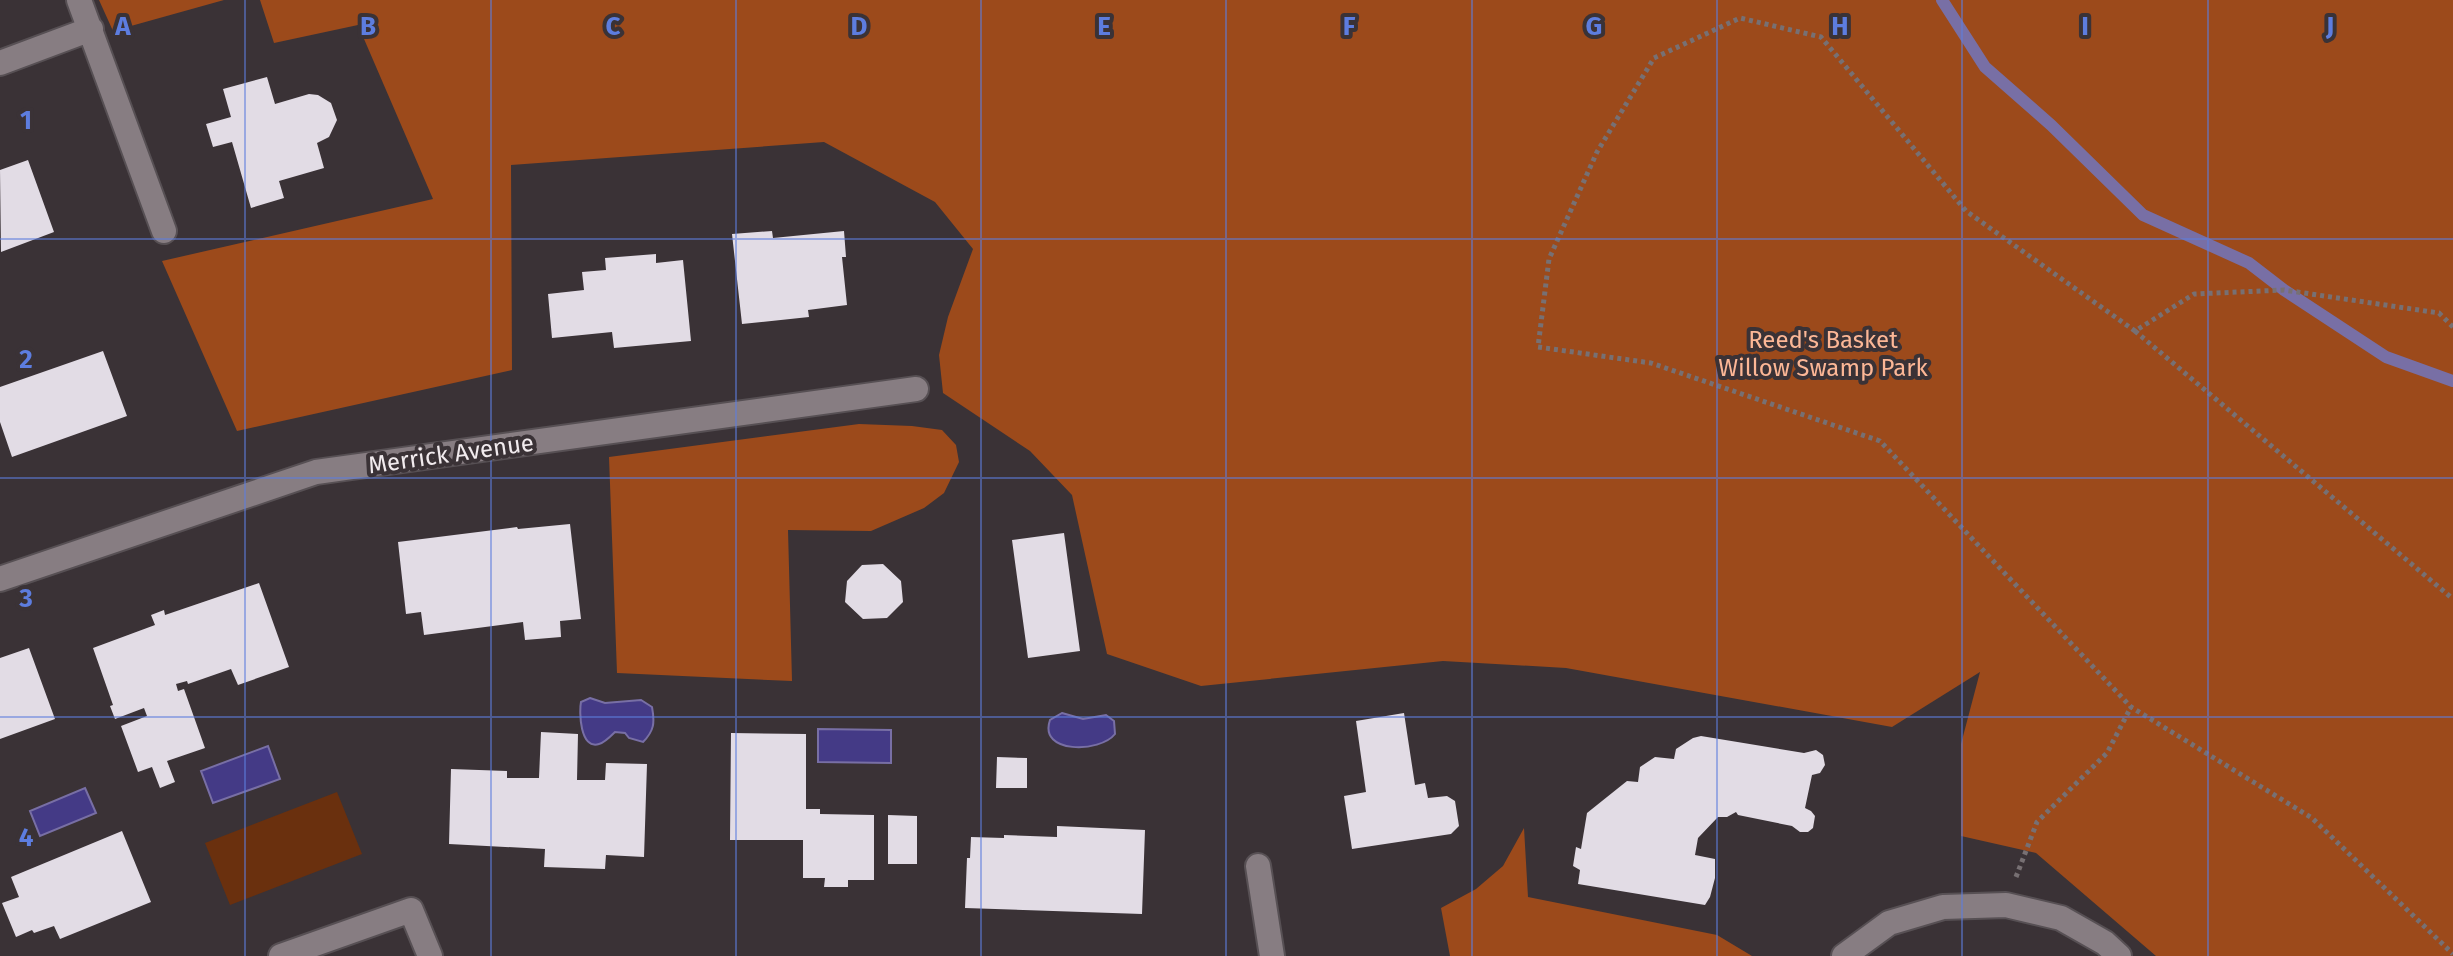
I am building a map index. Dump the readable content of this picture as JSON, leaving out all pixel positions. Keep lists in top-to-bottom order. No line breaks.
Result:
{"streets":{"street":["Merrick Avenue"]},"parks":["Reed's Basket Willow Swamp Park"],"grid":{"columns":["A","B","C","D","E","F","G","H","I","J"],"rows":["1","2","3","4"]}}
